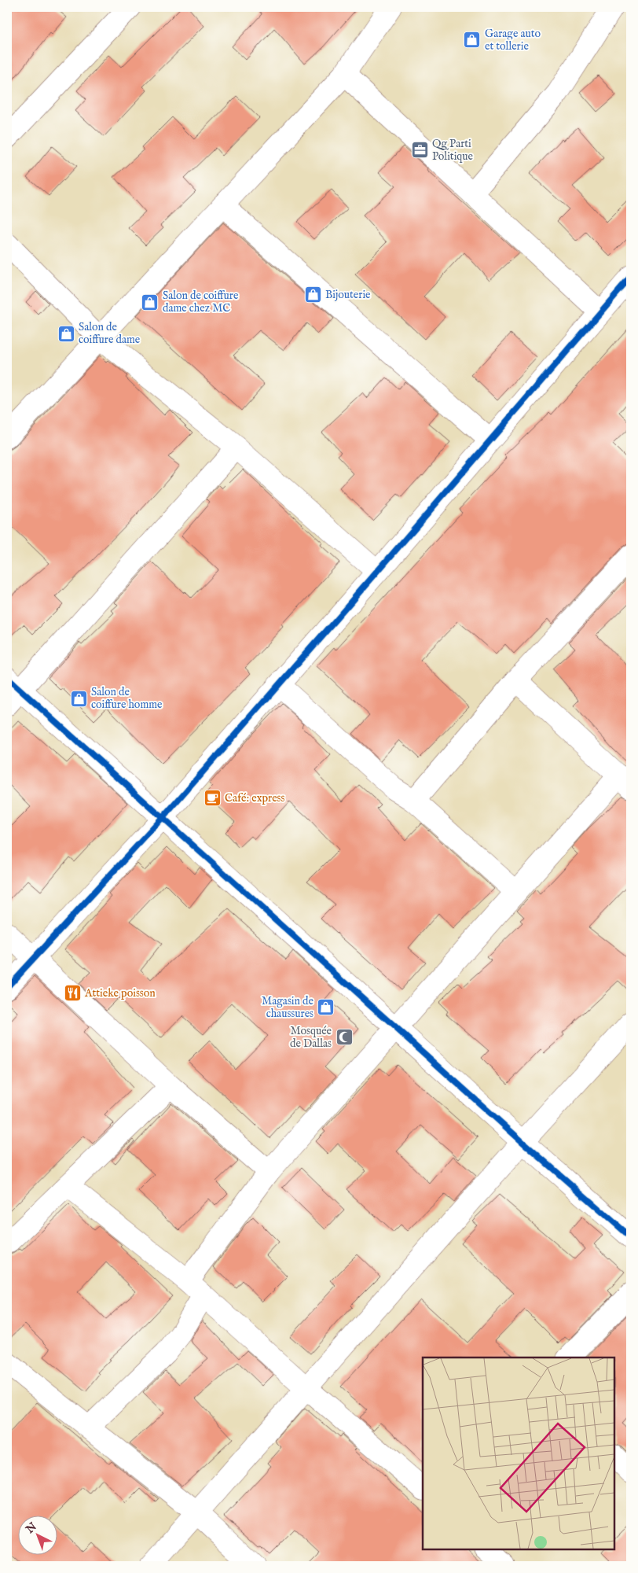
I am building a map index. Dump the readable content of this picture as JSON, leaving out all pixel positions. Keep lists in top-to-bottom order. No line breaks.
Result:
{"places":{"shop":["Garage auto et tollerie","Bijouterie","Salon de coiffure dame chez MC","Salon de coiffure dame","Salon de coiffure homme","Magasin de chaussures"],"office":["Qg Parti Politique"],"cafe":["Café: express"],"restaurant":["Attieke poisson"],"mosque":["Mosquée de Dallas"]},"north":"top left"}
